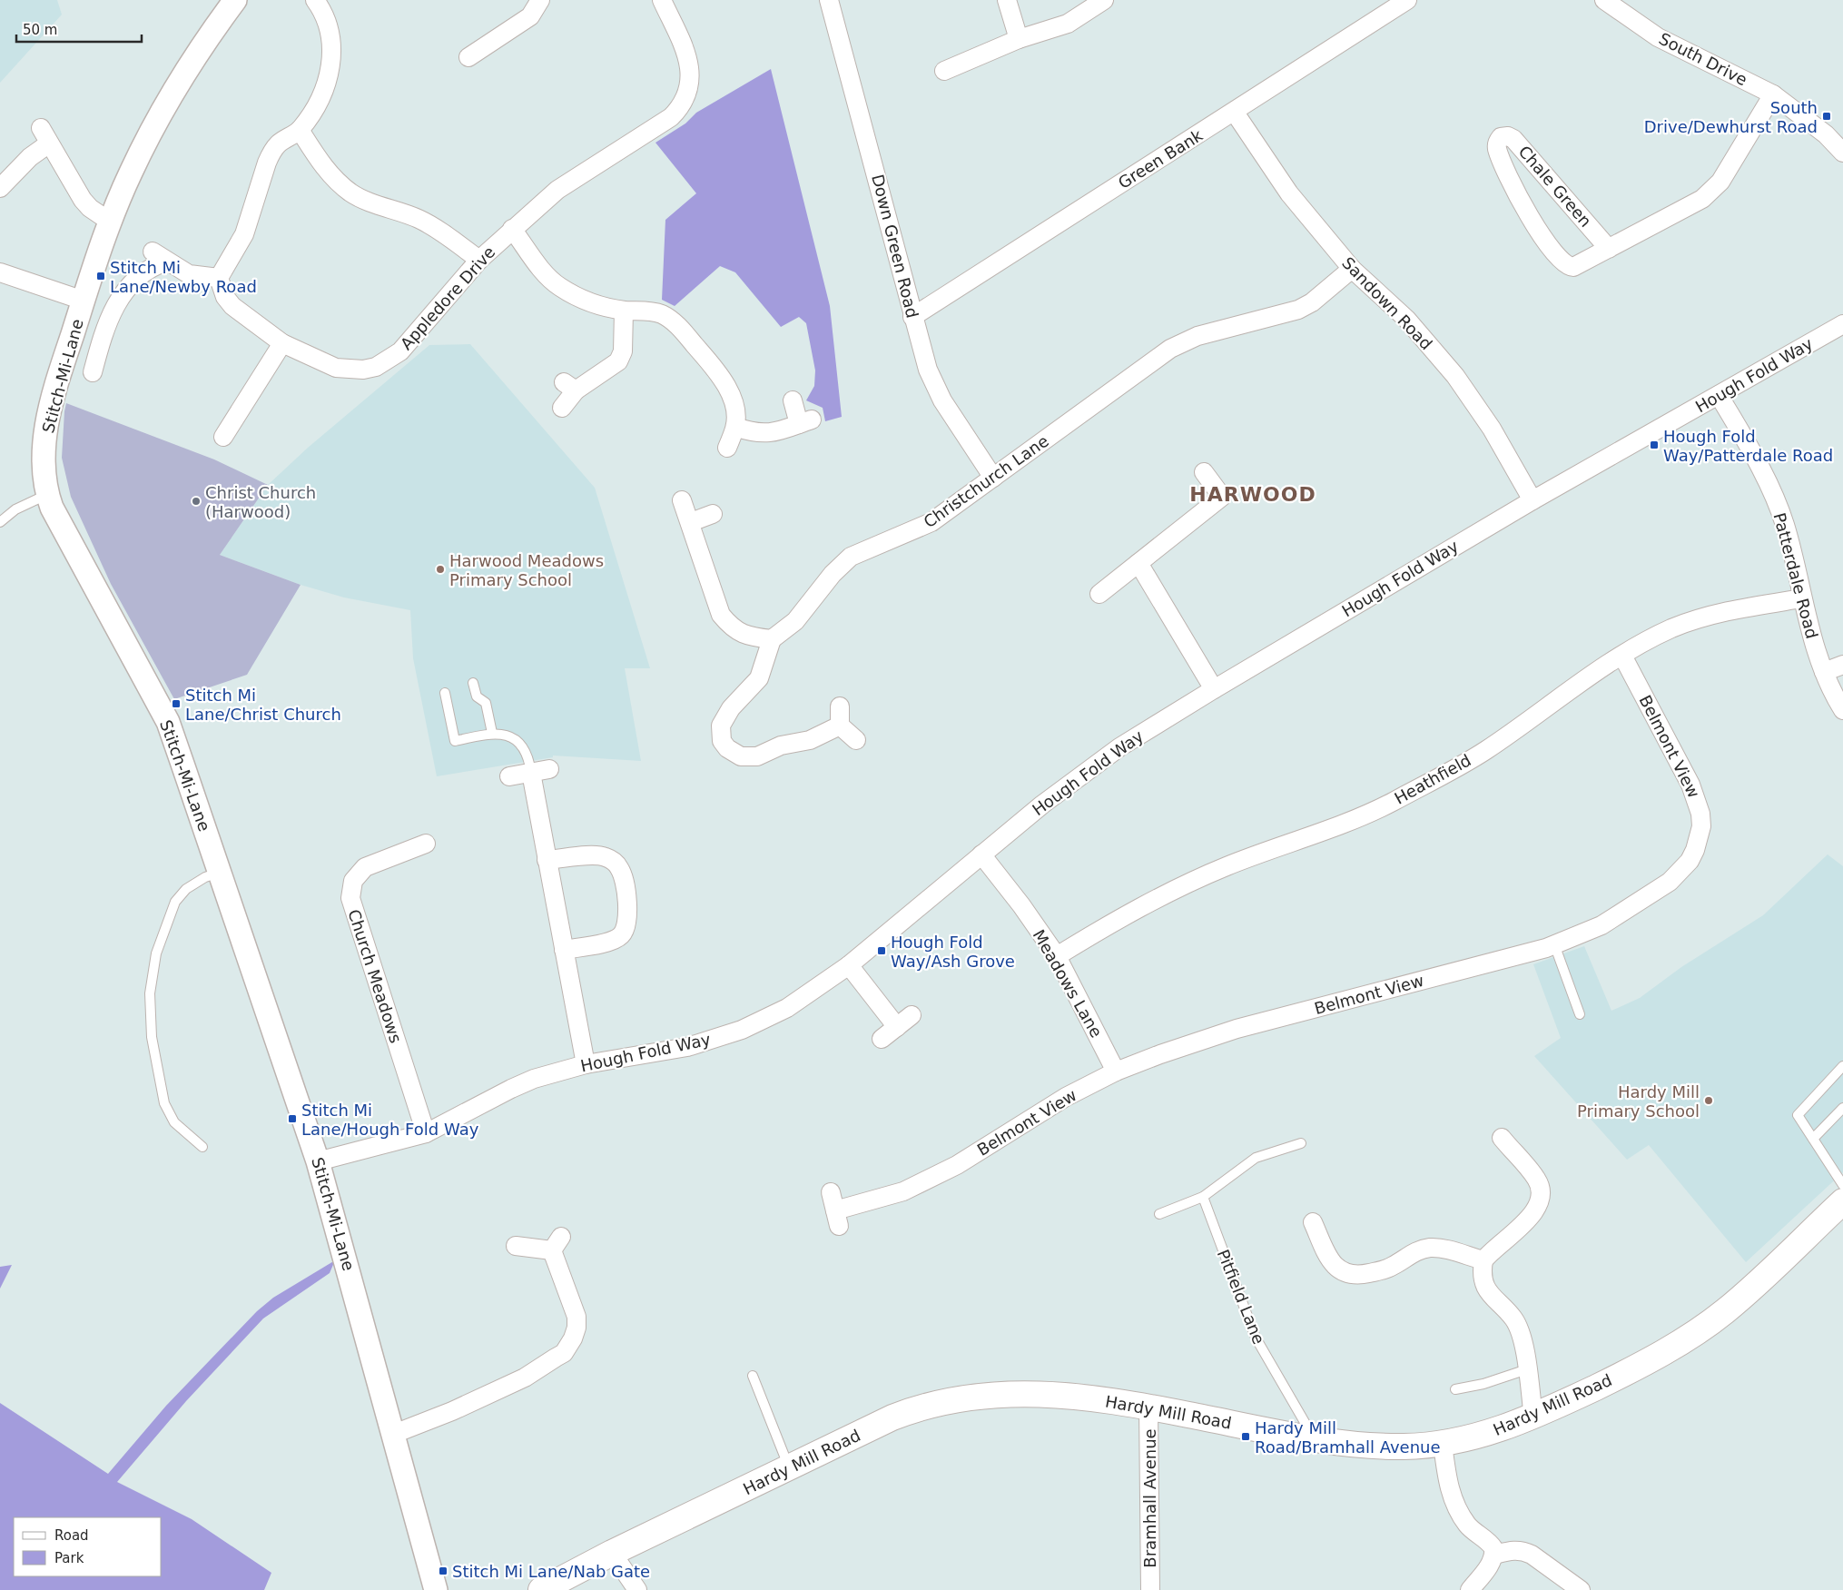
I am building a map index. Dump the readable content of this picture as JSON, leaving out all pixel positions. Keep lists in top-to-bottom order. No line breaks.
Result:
{"streets":{"main road":["Hardy Mill Road"],"street":["South Drive","Green Bank","Chale Green","Down Green Road","Appledore Drive","Sandown Road","Hough Fold Way","Stitch-Mi-Lane","Christchurch Lane","Patterdale Road","Belmont View","Heathfield","Church Meadows","Meadows Lane","Bramhall Avenue"],"lane":["Pitfield Lane"]},"crossings":[["South Drive","Chale Green"],["Green Bank","Down Green Road"],["Green Bank","Sandown Road"],["Down Green Road","Christchurch Lane"],["Sandown Road","Hough Fold Way"],["Sandown Road","Christchurch Lane"],["Hough Fold Way","Stitch-Mi-Lane"],["Hough Fold Way","Patterdale Road"],["Hough Fold Way","Church Meadows"],["Hough Fold Way","Meadows Lane"],["Patterdale Road","Heathfield"],["Belmont View","Heathfield"],["Belmont View","Meadows Lane"],["Heathfield","Meadows Lane"],["Pitfield Lane","Hardy Mill Road"],["Hardy Mill Road","Bramhall Avenue"]],"districts":["HARWOOD"],"places":{"transit":["South Drive/Dewhurst Road","Stitch Mi Lane/Newby Road","Hough Fold Way/Patterdale Road","Stitch Mi Lane/Christ Church","Hough Fold Way/Ash Grove","Stitch Mi Lane/Hough Fold Way","Hardy Mill Road/Bramhall Avenue","Stitch Mi Lane/Nab Gate"],"other":["Christ Church (Harwood)","Harwood Meadows Primary School","Hardy Mill Primary School"]},"legend":["Road","Park"],"scale_bar":"50 m"}
